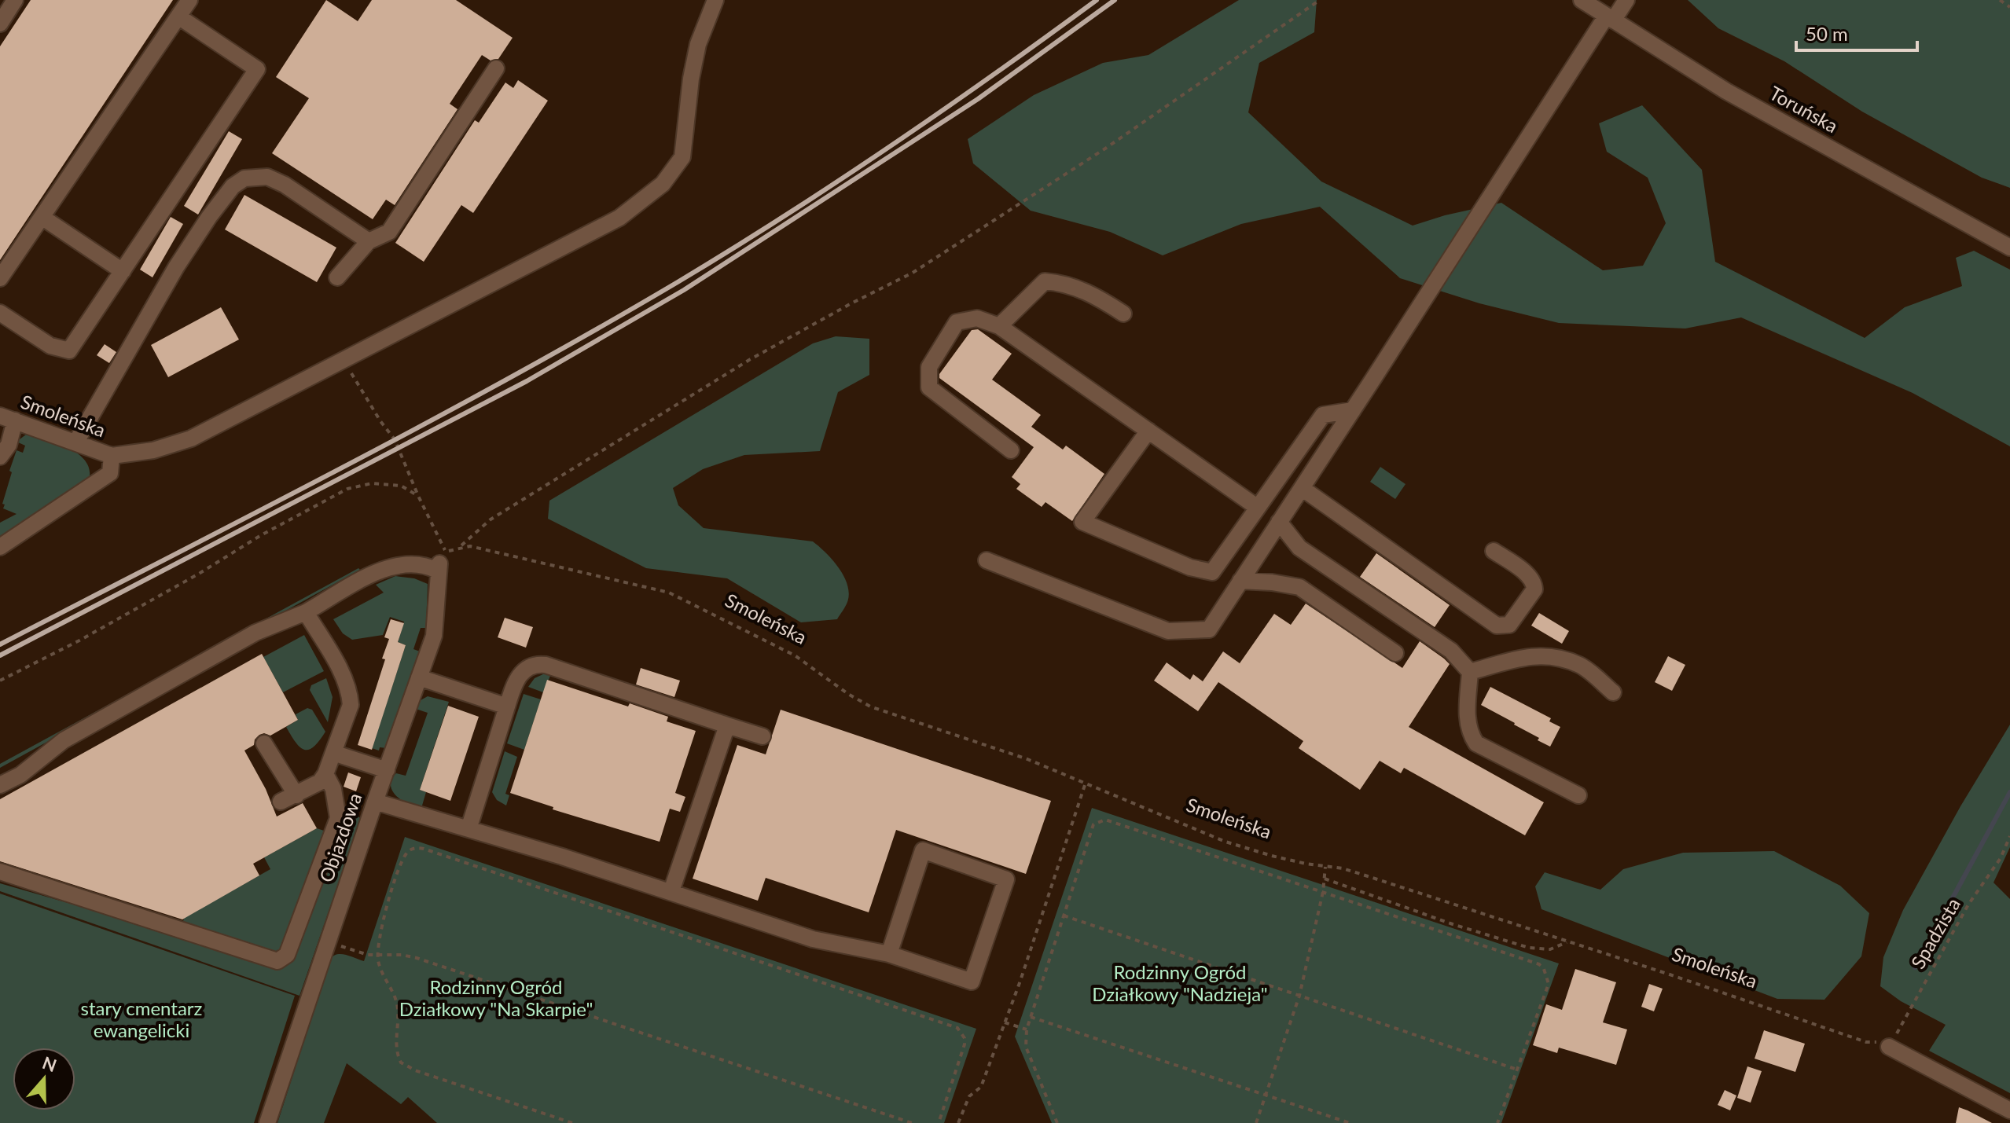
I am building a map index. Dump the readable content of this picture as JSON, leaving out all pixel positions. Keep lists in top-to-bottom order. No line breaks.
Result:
{"streets":{"street":["Toruńska","Smoleńska","Objazdowa"],"path":["Spadzista"]},"crossings":[["Smoleńska","Objazdowa"],["Smoleńska","Spadzista"]],"parks":["Rodzinny Ogród Działkowy \"Nadzieja\"","Rodzinny Ogród Działkowy \"Na Skarpie\"","stary cmentarz ewangelicki"],"scale_bar":"50 m","north":"top"}
